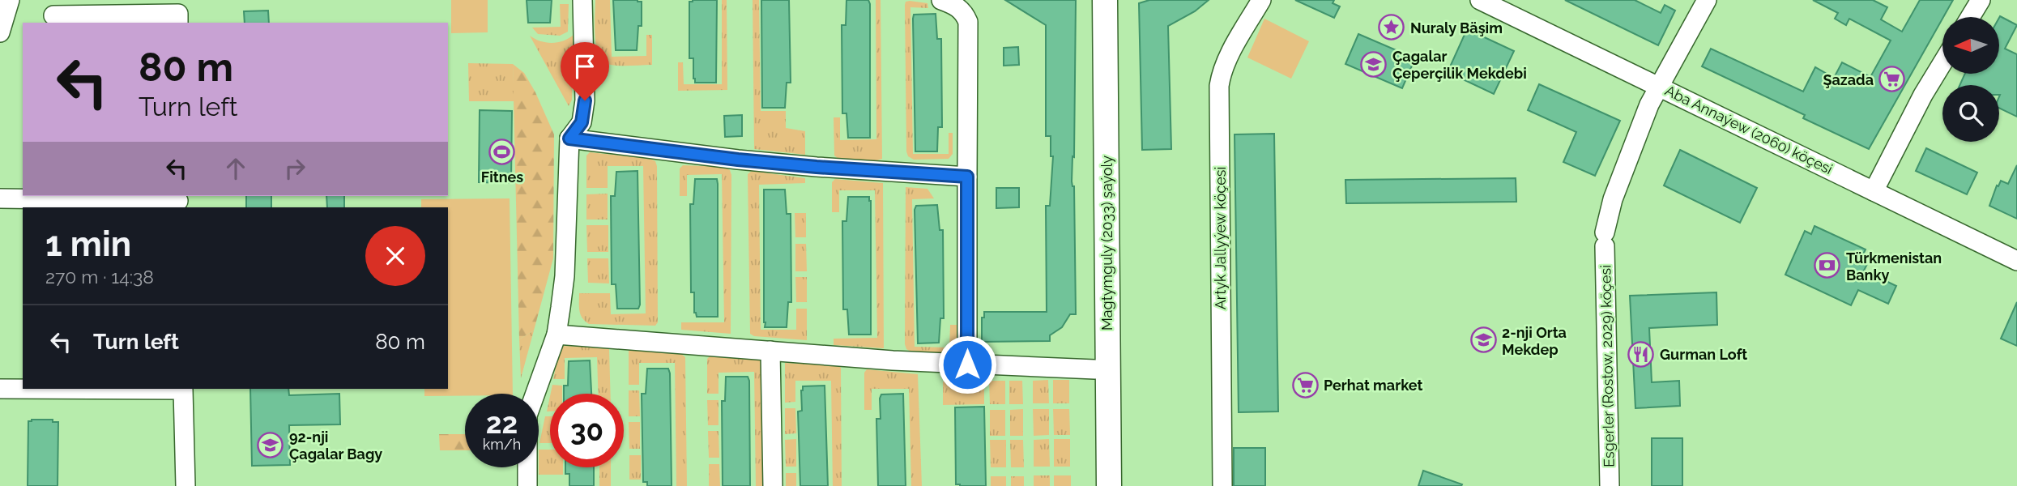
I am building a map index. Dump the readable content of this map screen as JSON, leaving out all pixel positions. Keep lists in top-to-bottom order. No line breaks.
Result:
{"streets":{"main road":["Magtymguly (2033) şaýoly"],"street":["Aba Annaýew (2060) köçesi","Artyk Jallyýew köçesi","Esgerler (Rostow, 2029) köçesi"]},"crossings":[["Aba Annaýew (2060) köçesi","Esgerler (Rostow, 2029) köçesi"]],"places":{"place":["Nuraly Bäşim"],"school or university":["Çagalar Çeperçilik Mekdebi","2-nji Orta Mekdep","92-nji Çagalar Bagy"],"supermarket":["Şazada","Perhat market"],"sports":["Fitnes"],"bank":["Türkmenistan Banky"],"restaurant":["Gurman Loft"]},"north":"left","page":{"turn":["80 m","Turn left"],"heading":["1 min","270 m · 14:38"],"list":[{"name":"Turn left","value":"80 m"}],"speed":"22 km/h","limit":"30"}}
